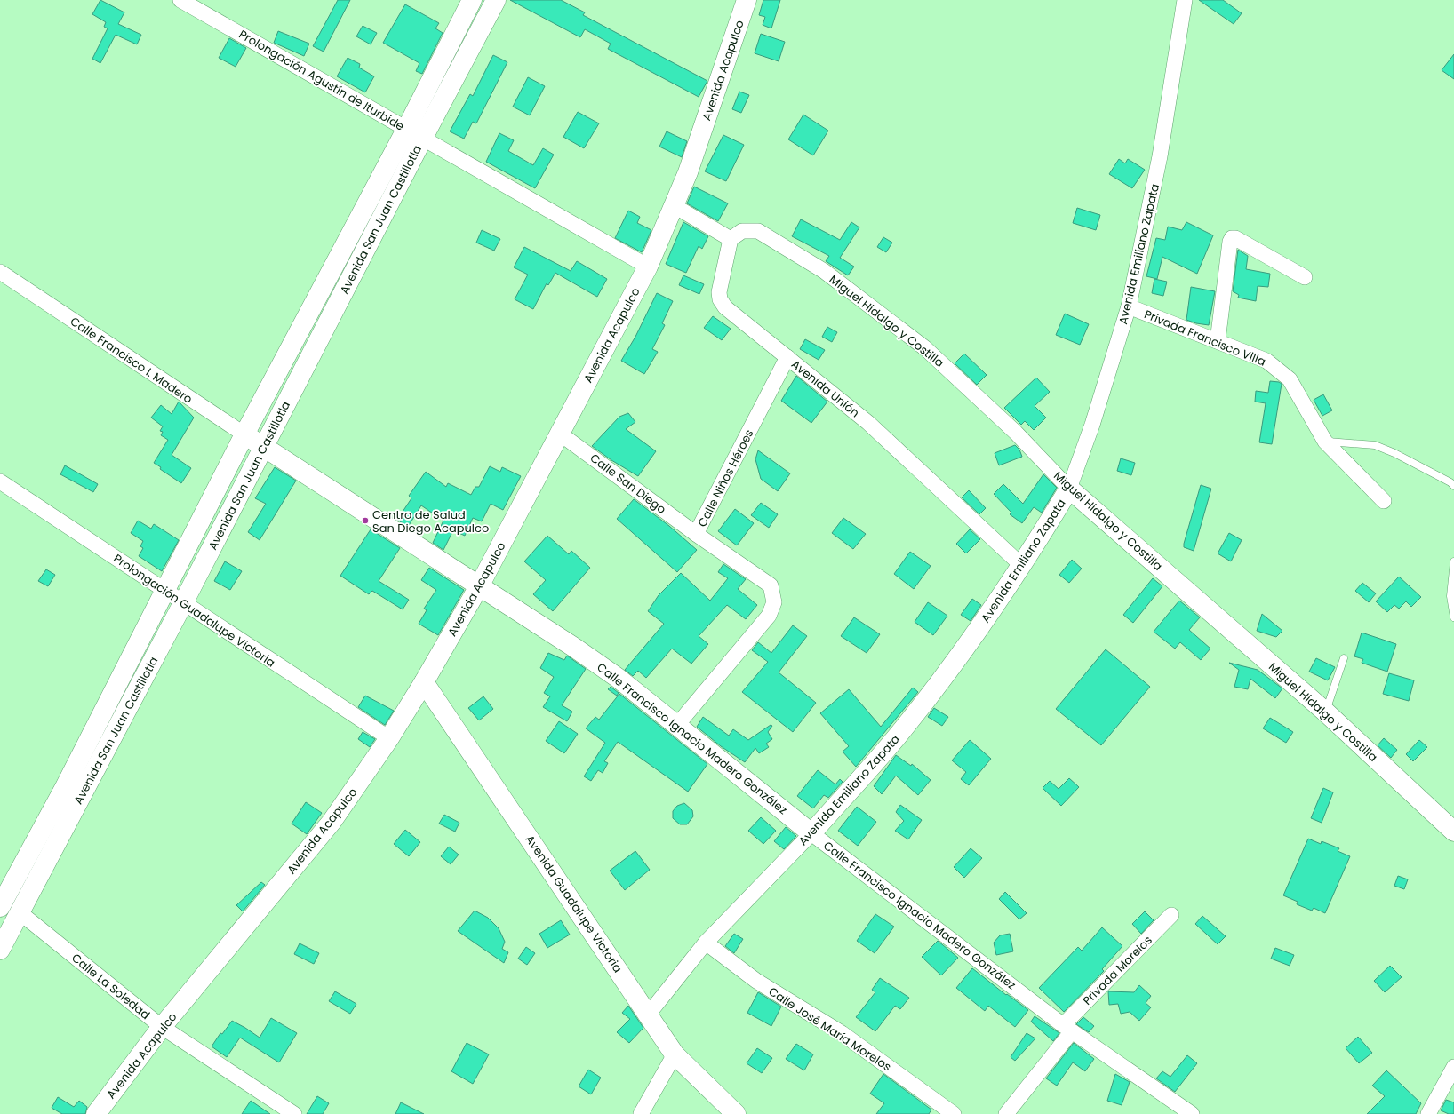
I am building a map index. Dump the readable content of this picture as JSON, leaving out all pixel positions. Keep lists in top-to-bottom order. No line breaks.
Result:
{"streets":{"street":["Avenida Acapulco","Prolongación Agustín de Iturbide","Avenida San Juan Castillotla","Avenida Emiliano Zapata","Miguel Hidalgo y Costilla","Privada Francisco Villa","Calle Francisco I. Madero","Avenida Unión","Calle Niños Héroes","Calle San Diego","Prolongación Guadalupe Victoria","Calle Francisco Ignacio Madero González","Avenida Guadalupe Victoria","Privada Morelos","Calle La Soledad","Calle José María Morelos"]},"crossings":[["Avenida Acapulco","Prolongación Agustín de Iturbide"],["Avenida Acapulco","Calle San Diego"],["Avenida Acapulco","Prolongación Guadalupe Victoria"],["Avenida Acapulco","Calle Francisco Ignacio Madero González"],["Avenida Acapulco","Avenida Guadalupe Victoria"],["Avenida Acapulco","Calle La Soledad"],["Prolongación Agustín de Iturbide","Avenida San Juan Castillotla"],["Avenida San Juan Castillotla","Calle Francisco I. Madero"],["Avenida San Juan Castillotla","Prolongación Guadalupe Victoria"],["Avenida San Juan Castillotla","Calle Francisco Ignacio Madero González"],["Avenida San Juan Castillotla","Calle La Soledad"],["Avenida Emiliano Zapata","Miguel Hidalgo y Costilla"],["Avenida Emiliano Zapata","Privada Francisco Villa"],["Avenida Emiliano Zapata","Avenida Unión"],["Avenida Emiliano Zapata","Calle Francisco Ignacio Madero González"],["Avenida Emiliano Zapata","Avenida Guadalupe Victoria"],["Avenida Emiliano Zapata","Calle José María Morelos"],["Miguel Hidalgo y Costilla","Avenida Unión"],["Calle Francisco I. Madero","Calle Francisco Ignacio Madero González"],["Avenida Unión","Calle Niños Héroes"],["Calle Niños Héroes","Calle San Diego"],["Calle Niños Héroes","Calle Francisco Ignacio Madero González"],["Calle Francisco Ignacio Madero González","Privada Morelos"]],"places":["Centro de Salud San Diego Acapulco"]}
